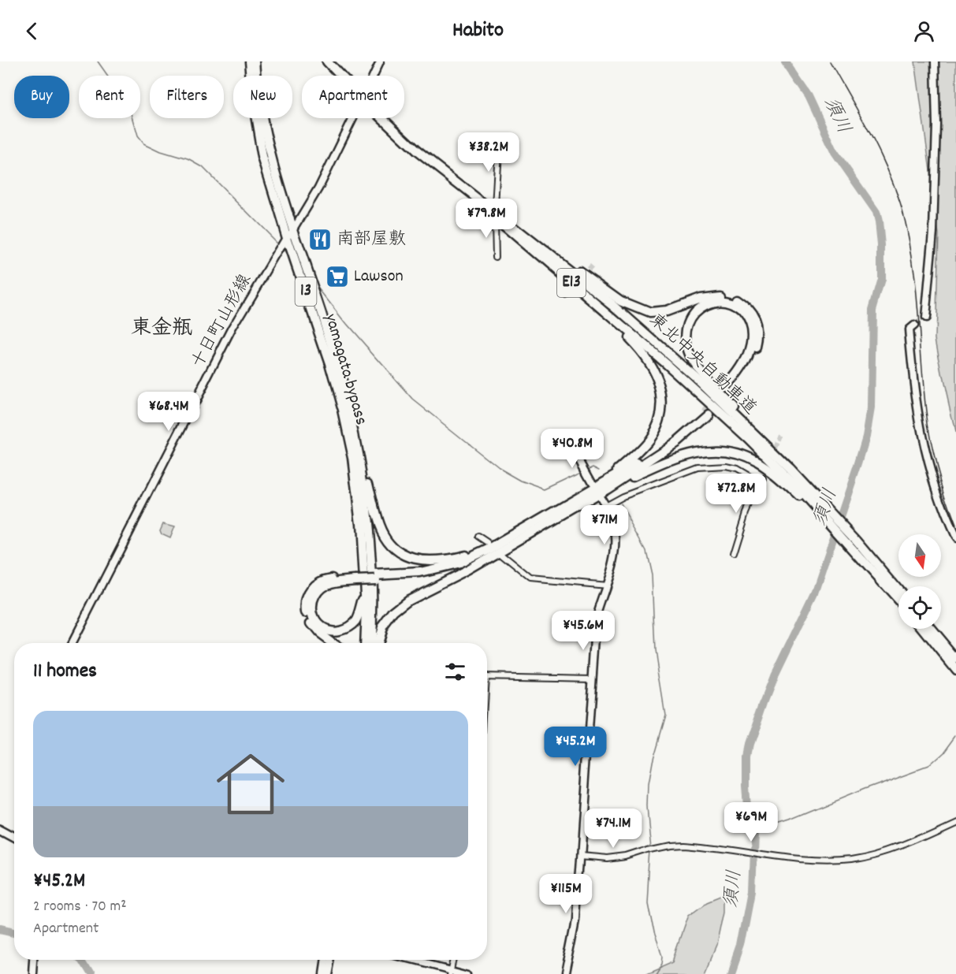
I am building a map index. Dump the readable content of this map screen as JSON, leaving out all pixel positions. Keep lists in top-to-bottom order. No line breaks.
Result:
{"streets":{"highway":["E13","13","東北中央自動車道","yamagata bypass"],"street":["十日町山形線"]},"crossings":[["E13","東北中央自動車道"],["十日町山形線","yamagata bypass"]],"districts":["東金瓶"],"water":["須川"],"places":{"restaurant":["南部屋敷"],"supermarket":["Lawson"]},"north":"bottom","page":{"header":"Habito","chip":["Buy","Rent","Filters","New","Apartment"],"price":["¥38.2M","¥79.8M","¥68.4M","¥40.8M","¥72.8M","¥71M","¥45.6M","¥45.2M","¥69M","¥74.1M","¥115M"],"heading":"11 homes","list":[{"name":"¥45.2M","note":"2 rooms · 70 m² · Apartment"}]}}
